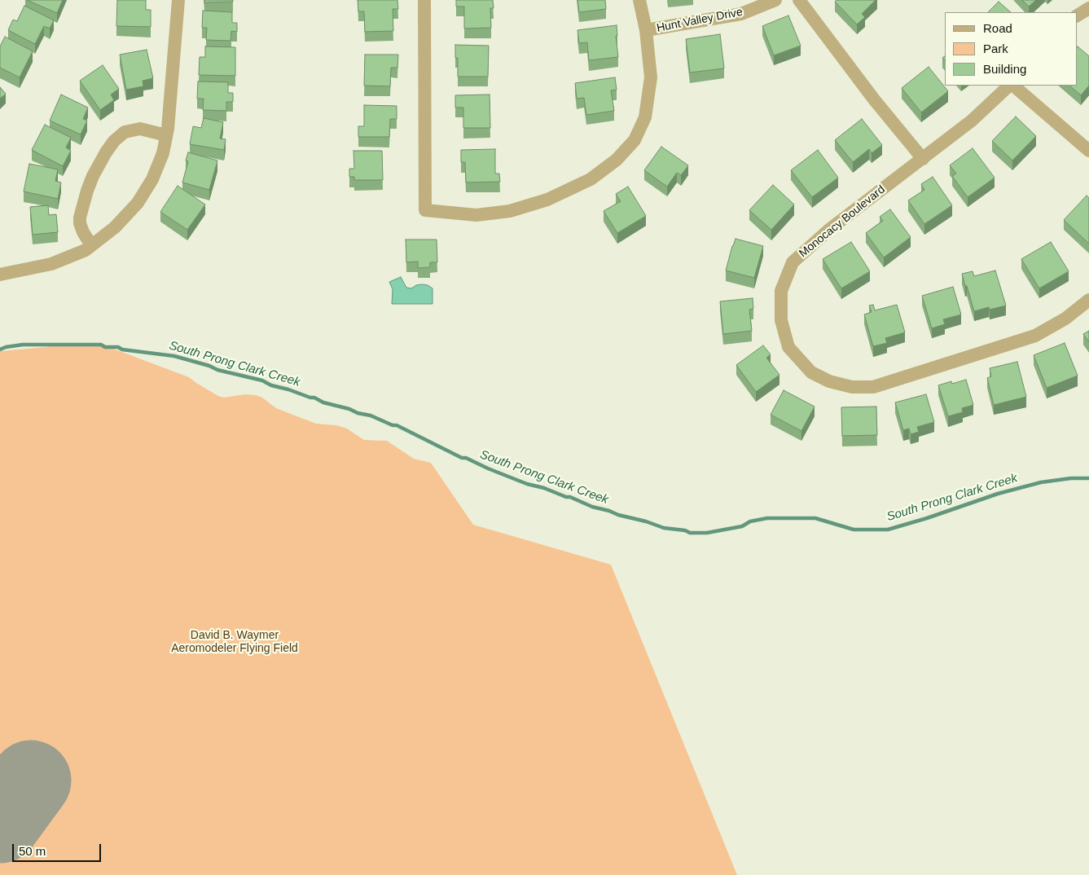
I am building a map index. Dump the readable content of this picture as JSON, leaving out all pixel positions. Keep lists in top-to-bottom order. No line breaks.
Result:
{"streets":{"street":["Hunt Valley Drive","Monocacy Boulevard"]},"water":["South Prong Clark Creek"],"parks":["David B. Waymer Aeromodeler Flying Field"],"legend":["Road","Park","Building"],"scale_bar":"50 m"}
